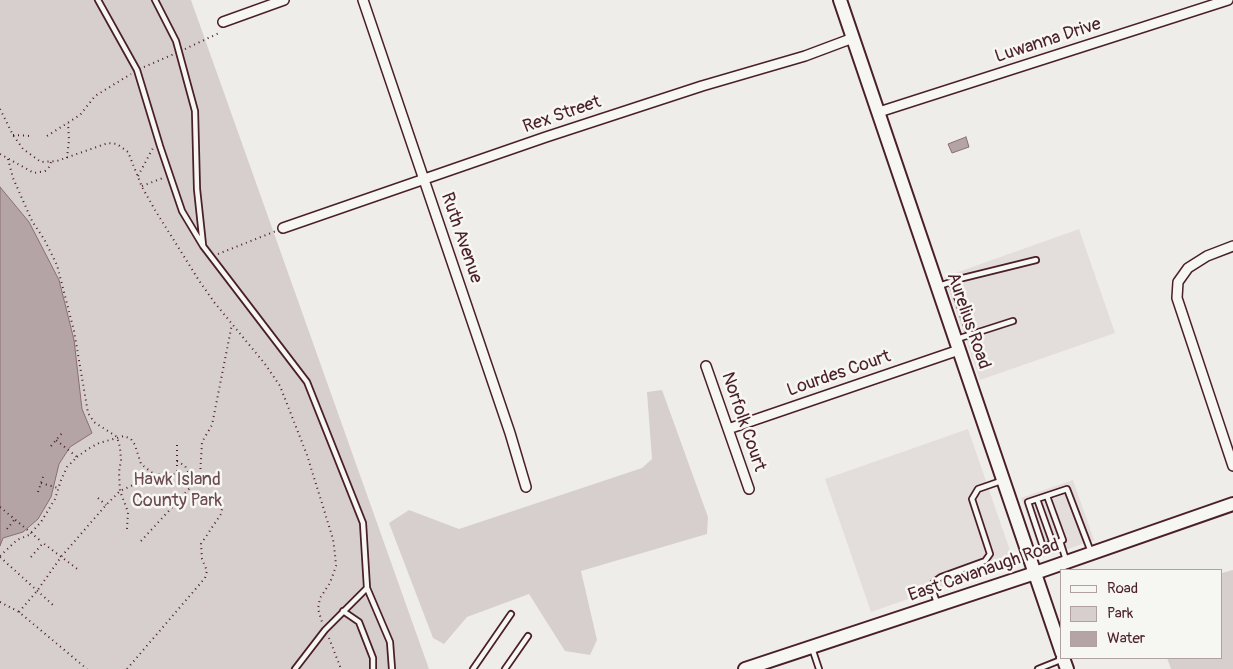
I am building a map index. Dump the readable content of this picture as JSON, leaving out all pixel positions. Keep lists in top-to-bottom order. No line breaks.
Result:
{"streets":{"street":["Luwanna Drive","Rex Street","Ruth Avenue","Aurelius Road","Lourdes Court","Norfolk Court","East Cavanaugh Road"]},"crossings":[["Luwanna Drive","Aurelius Road"],["Rex Street","Ruth Avenue"],["Rex Street","Aurelius Road"],["Aurelius Road","Lourdes Court"],["Aurelius Road","East Cavanaugh Road"],["Lourdes Court","Norfolk Court"]],"parks":["Hawk Island County Park"],"legend":["Road","Park","Water"]}
